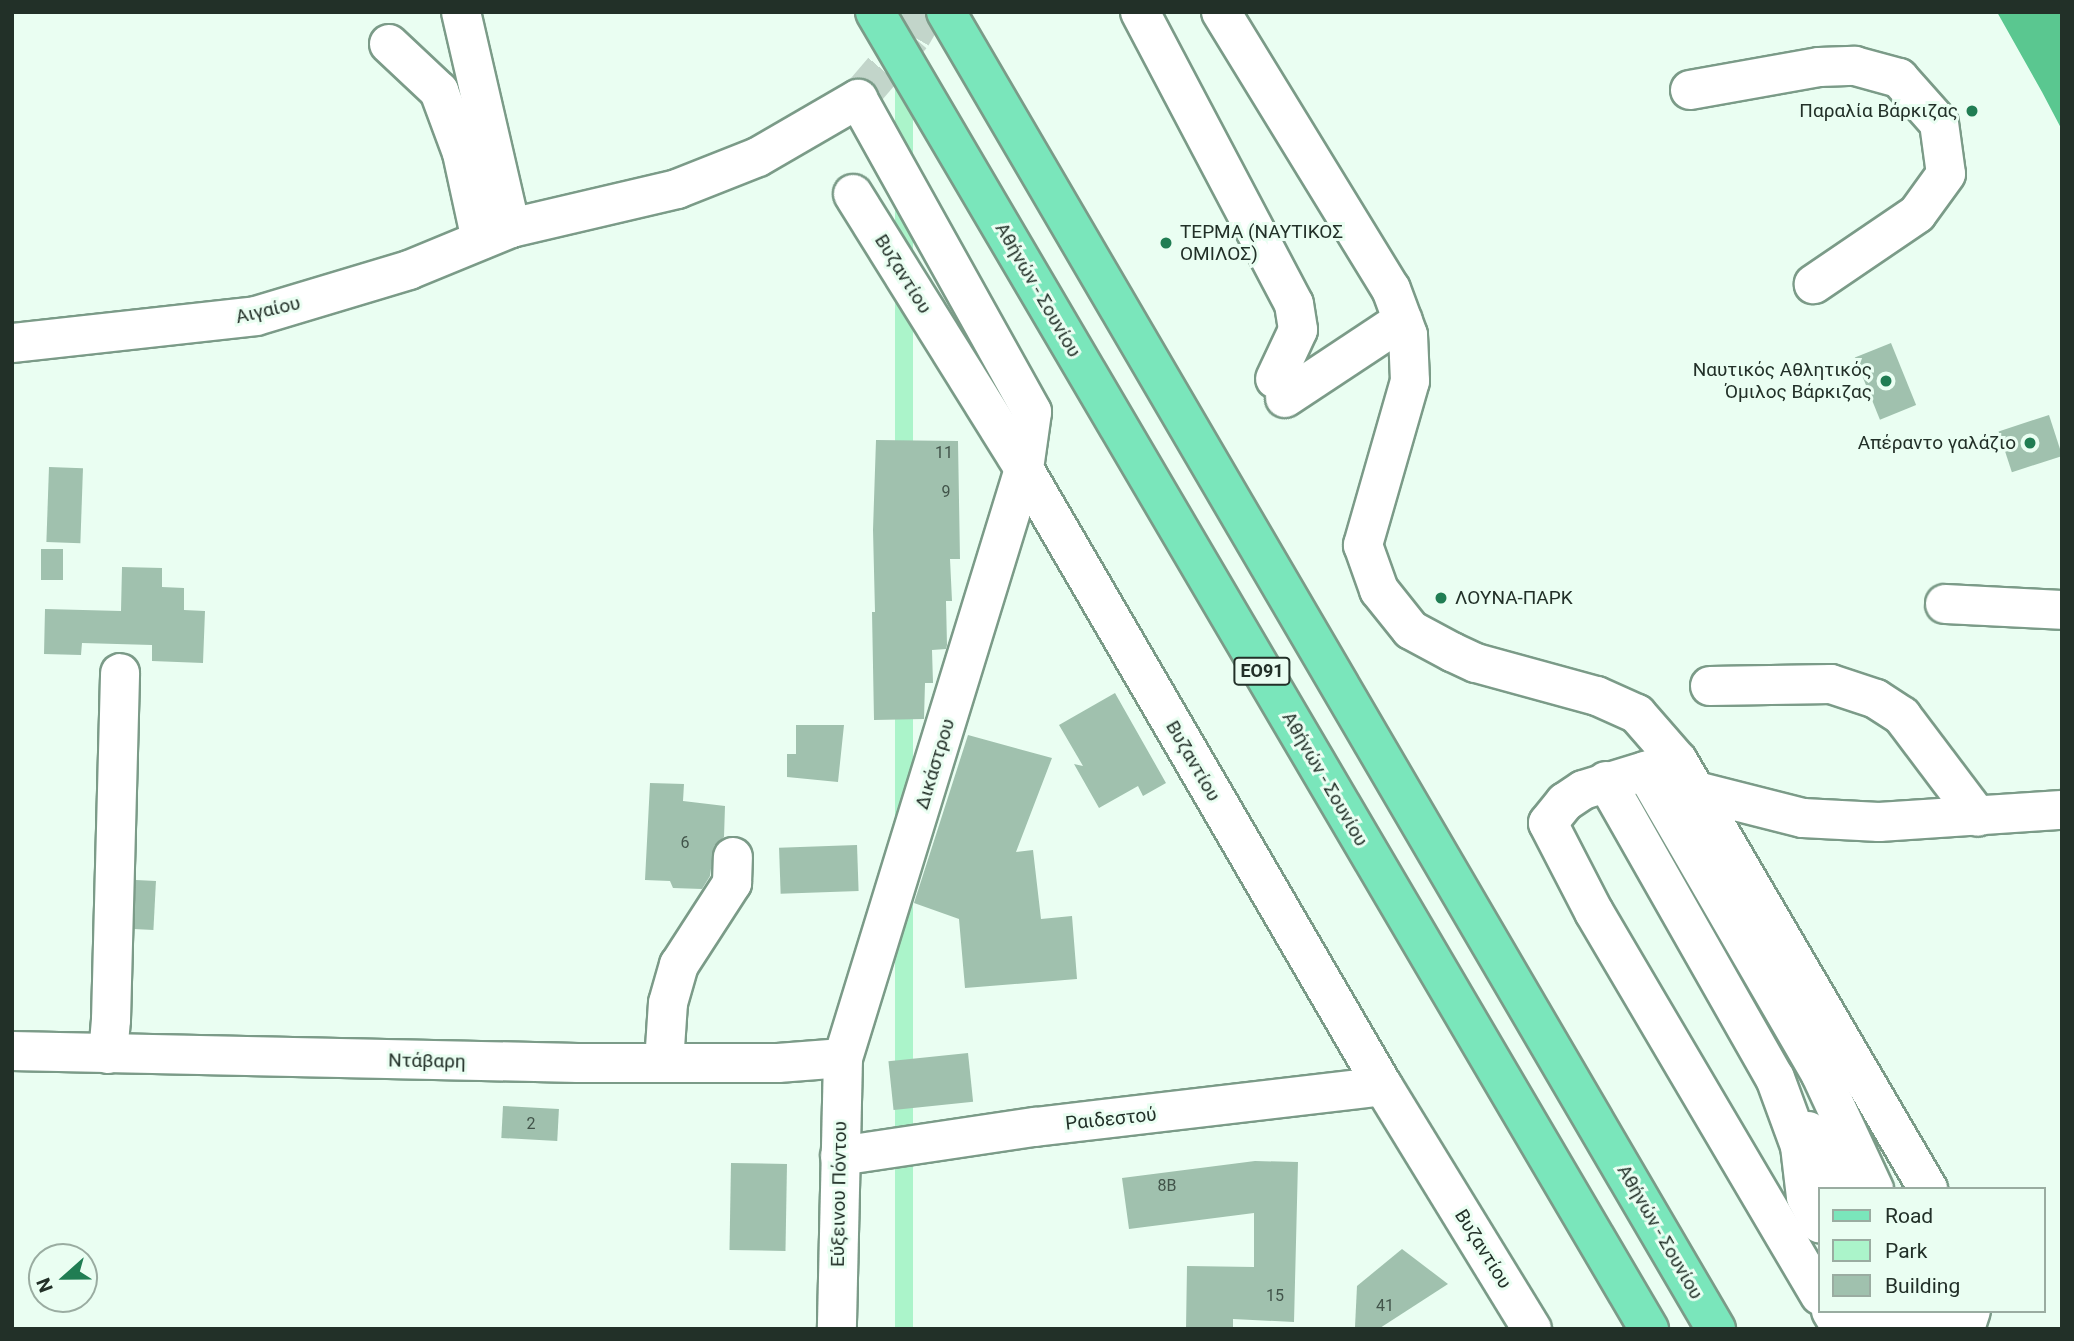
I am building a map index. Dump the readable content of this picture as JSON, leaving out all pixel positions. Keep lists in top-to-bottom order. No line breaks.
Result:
{"streets":{"main road":["Αθήνών - Σουνίου","ΕΟ91"],"street":["Βυζαντίου","Αιγαίου","Δικάστρου","Ντάβαρη","Ραιδεστού","Εύξεινου Πόντου"]},"crossings":[["Βυζαντίου","Αιγαίου"],["Βυζαντίου","Δικάστρου"],["Βυζαντίου","Ραιδεστού"],["Αιγαίου","Δικάστρου"],["Δικάστρου","Ντάβαρη"],["Δικάστρου","Εύξεινου Πόντου"],["Ντάβαρη","Εύξεινου Πόντου"],["Ραιδεστού","Εύξεινου Πόντου"]],"places":["Παραλία Βάρκιζας","ΤΕΡΜΑ (ΝΑΥΤΙΚΟΣ ΟΜΙΛΟΣ)","Ναυτικός Αθλητικός Όμιλος Βάρκιζας","Απέραντο γαλάζιο","ΛΟΥΝΑ-ΠΑΡΚ"],"house_numbers":["11","9","6","2","8Β","15","41"],"legend":["Road","Park","Building"],"north":"left"}
